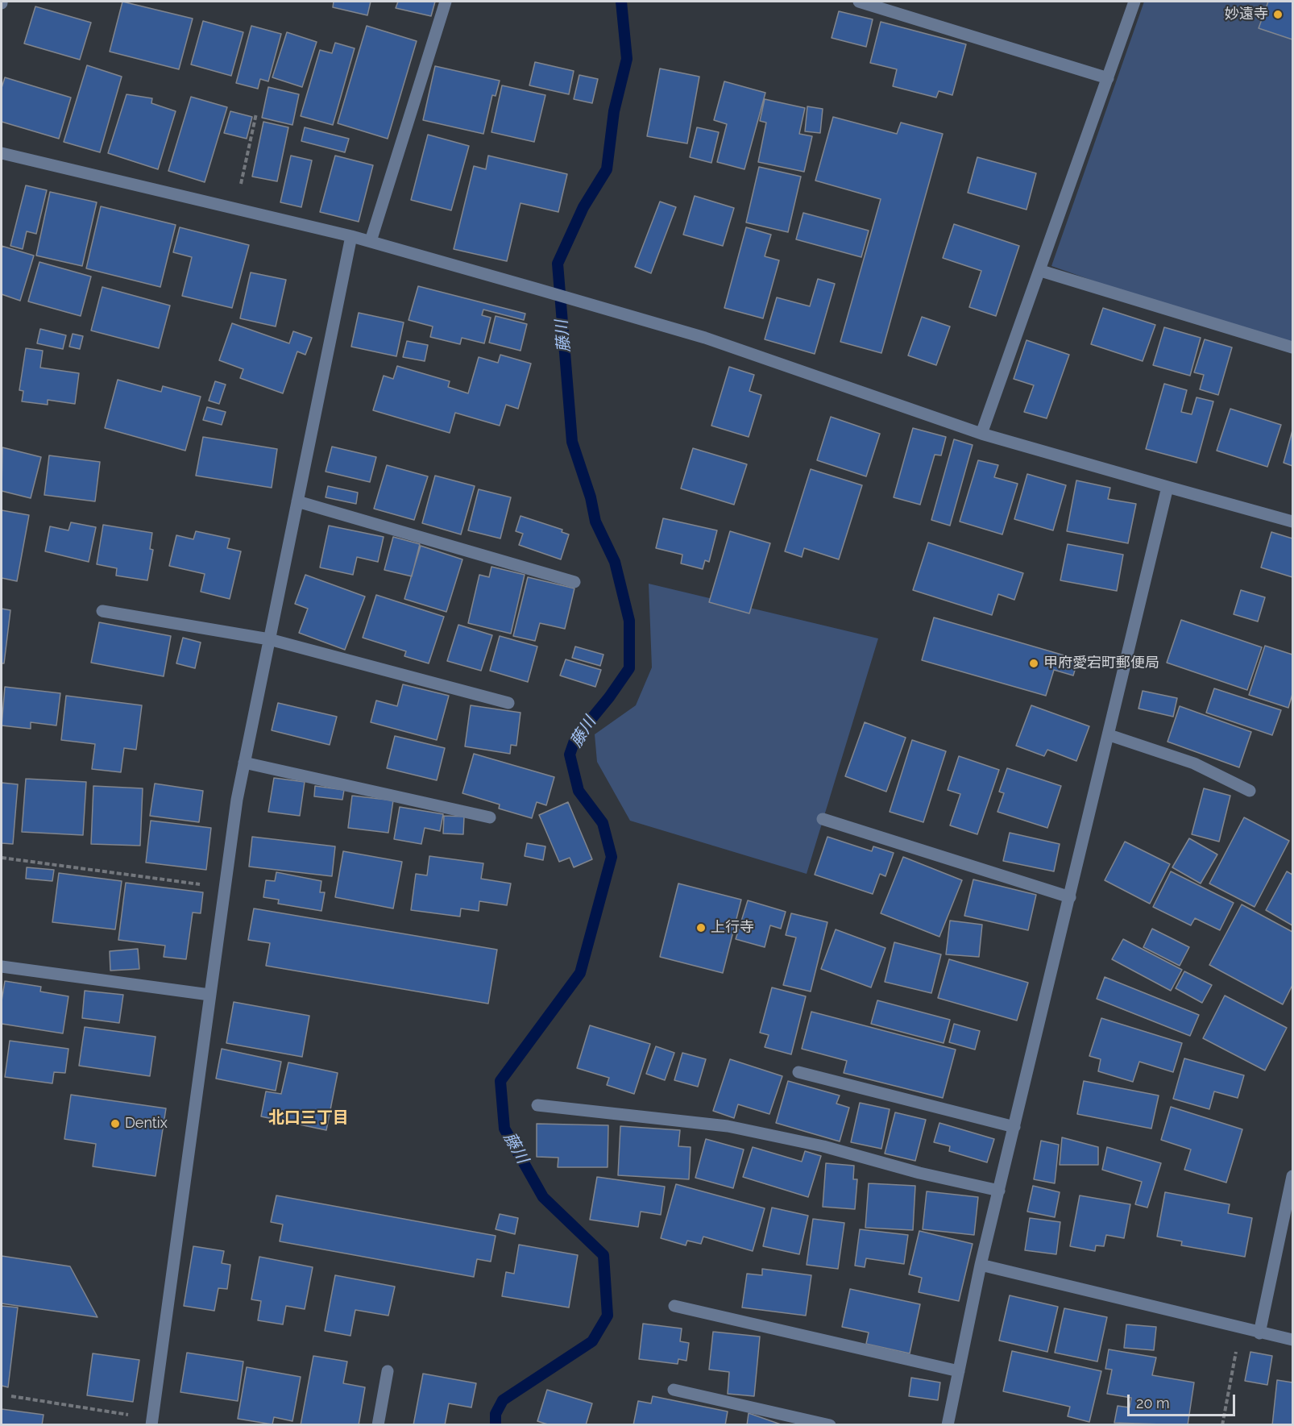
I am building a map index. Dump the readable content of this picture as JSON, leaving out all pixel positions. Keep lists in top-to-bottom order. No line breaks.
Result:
{"districts":["北口三丁目"],"water":["藤川"],"places":["妙遠寺","甲府愛宕町郵便局","上行寺","Dentix"],"scale_bar":"20 m"}
